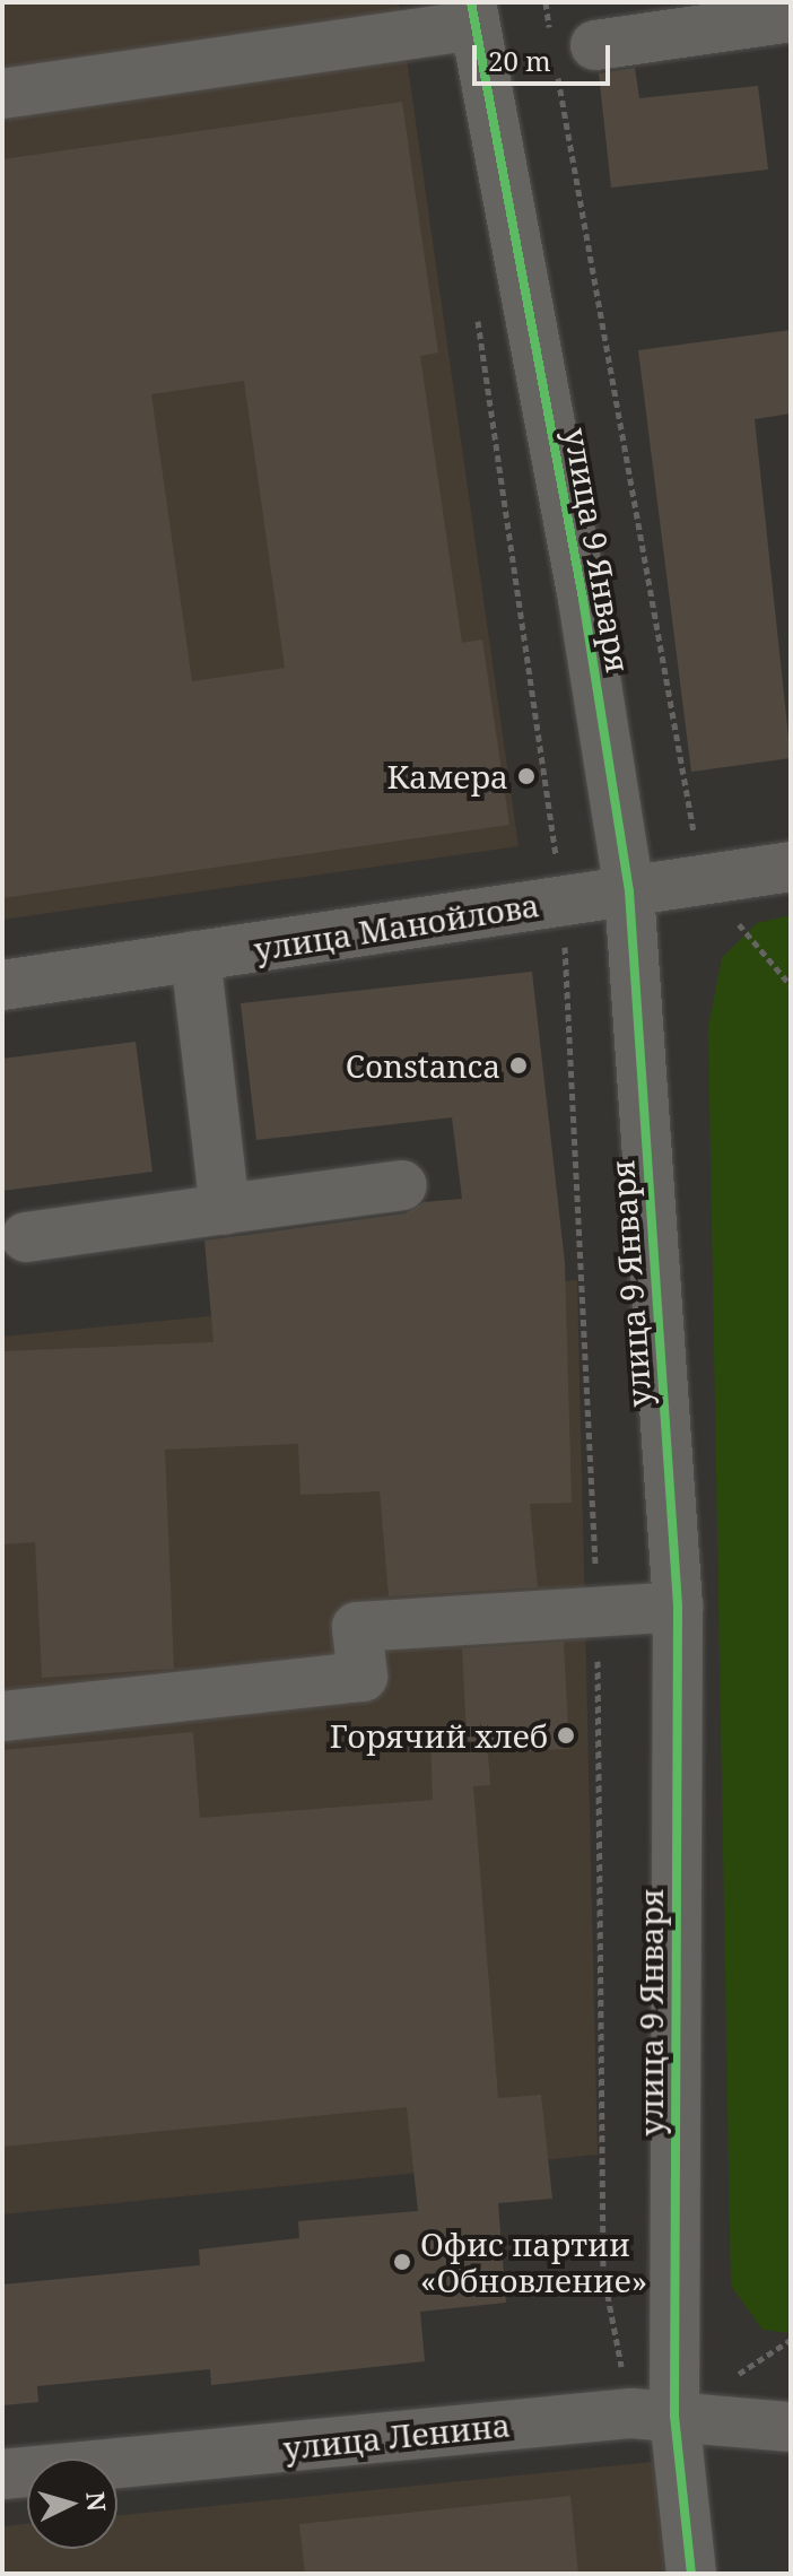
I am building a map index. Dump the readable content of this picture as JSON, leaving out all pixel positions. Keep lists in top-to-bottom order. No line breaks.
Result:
{"streets":{"street":["улица 9 Января","улица Манойлова","улица Ленина"]},"crossings":[["улица 9 Января","улица Манойлова"],["улица 9 Января","улица Ленина"]],"places":["Камера","Constanca","Горячий хлеб","Офис партии «Обновление»"],"scale_bar":"20 m","north":"right"}
